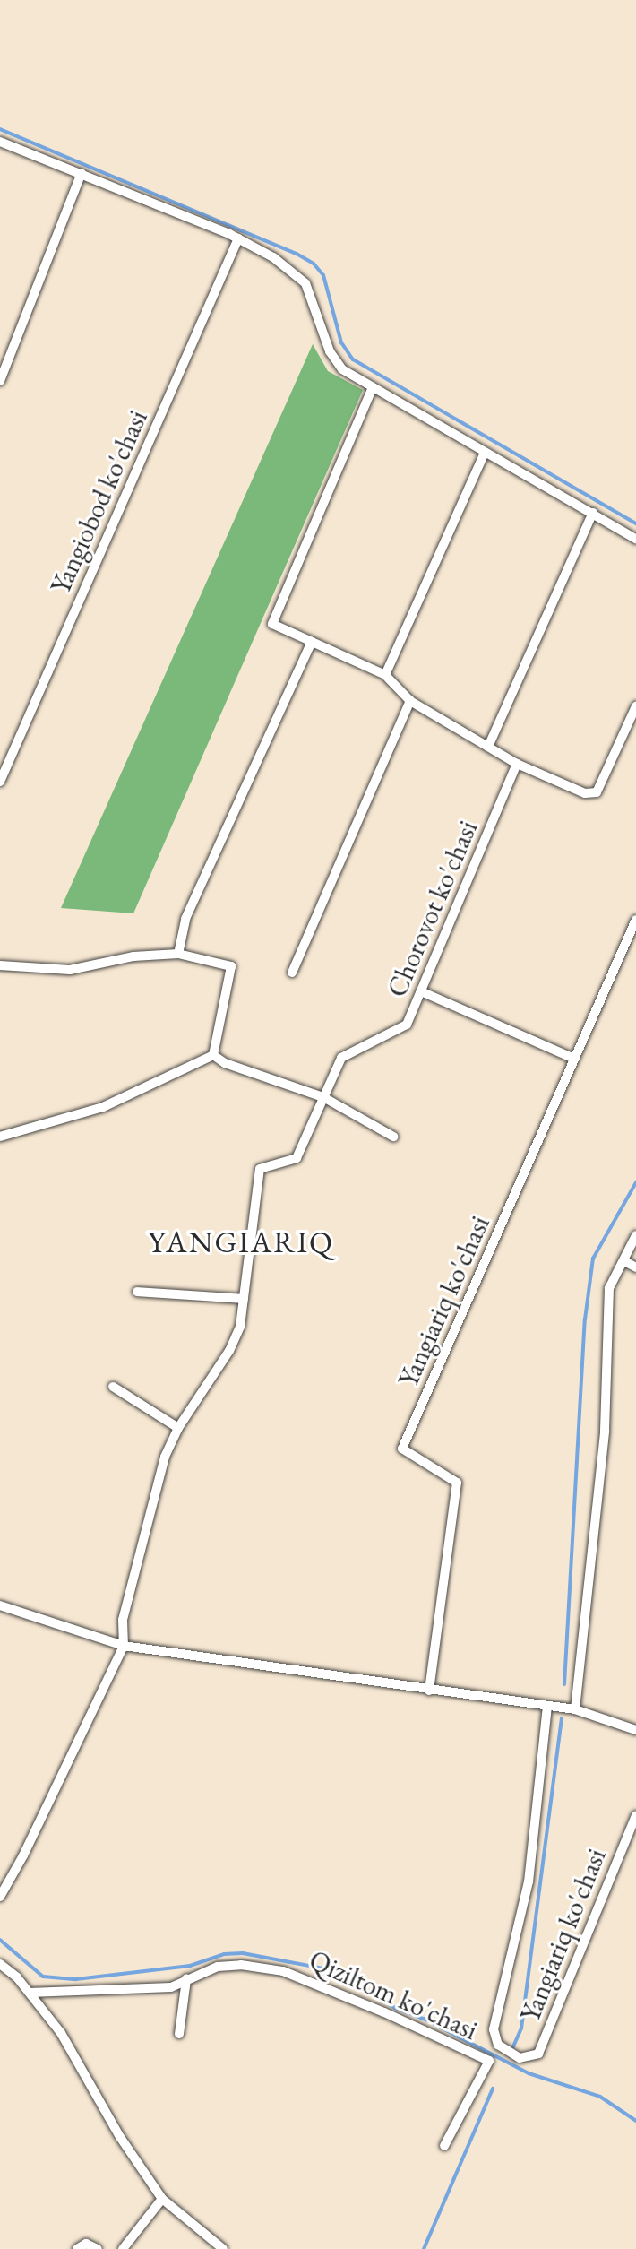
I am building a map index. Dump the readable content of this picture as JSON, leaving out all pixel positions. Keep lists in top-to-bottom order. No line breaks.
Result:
{"streets":{"street":["Yangiobod ko'chasi","Chorovot ko'chasi","Yangiariq ko'chasi","Qiziltom ko'chasi"]},"districts":["YANGIARIQ"]}
